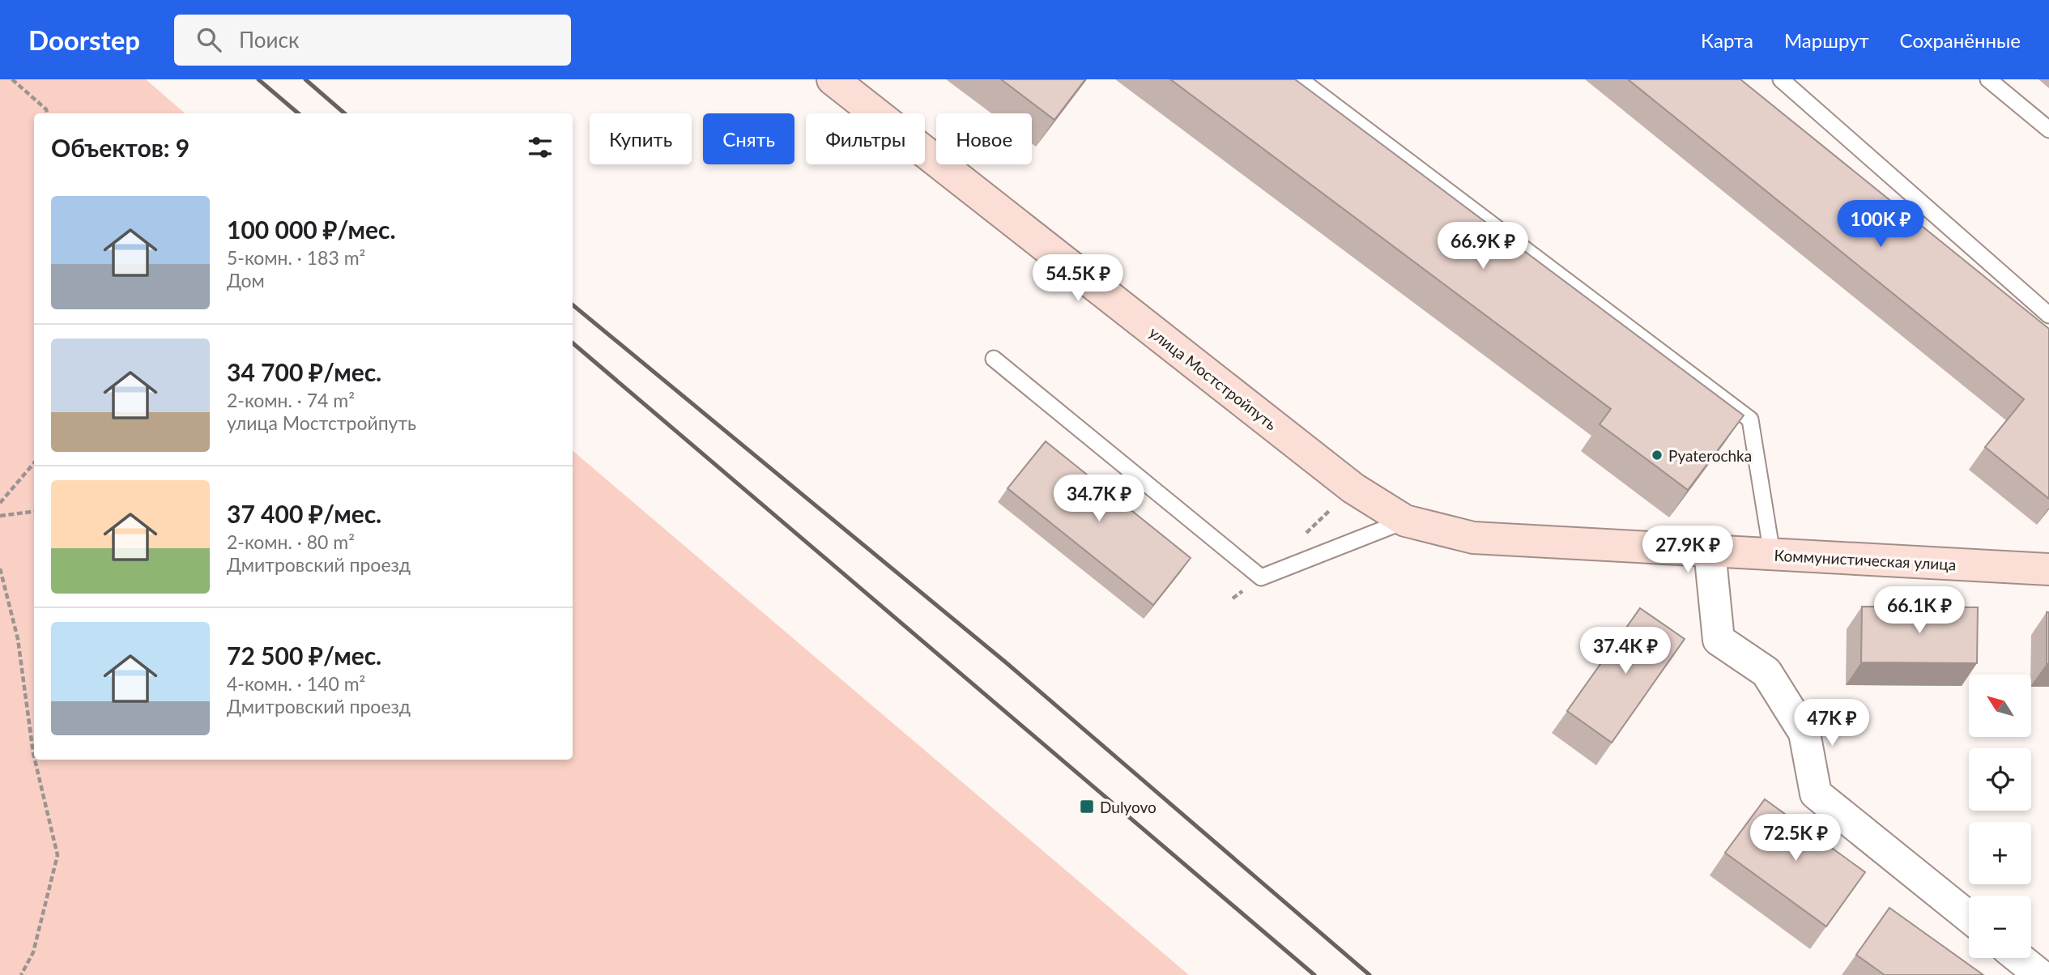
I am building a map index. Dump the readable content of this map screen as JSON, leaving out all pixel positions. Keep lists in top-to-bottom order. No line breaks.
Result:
{"streets":{"street":["улица Мостстройпуть","Коммунистическая улица"]},"crossings":[["улица Мостстройпуть","Коммунистическая улица"]],"places":{"other":["Pyaterochka"],"transit":["Dulyovo"]},"north":"top left","page":{"header":"Doorstep","search":"Поиск","nav":["Карта","Маршрут","Сохранённые"],"chip":["Купить","Снять","Фильтры","Новое"],"heading":"Объектов: 9","list":[{"name":"100 000 ₽/мес.","note":"5-комн. · 183 m² · Дом"},{"name":"34 700 ₽/мес.","note":"2-комн. · 74 m² · улица Мостстройпуть"},{"name":"37 400 ₽/мес.","note":"2-комн. · 80 m² · Дмитровский проезд"},{"name":"72 500 ₽/мес.","note":"4-комн. · 140 m² · Дмитровский проезд"}],"price":["100K ₽","66.9K ₽","54.5K ₽","34.7K ₽","27.9K ₽","66.1K ₽","37.4K ₽","47K ₽","72.5K ₽"],"map_buttons":["+","−"]}}
